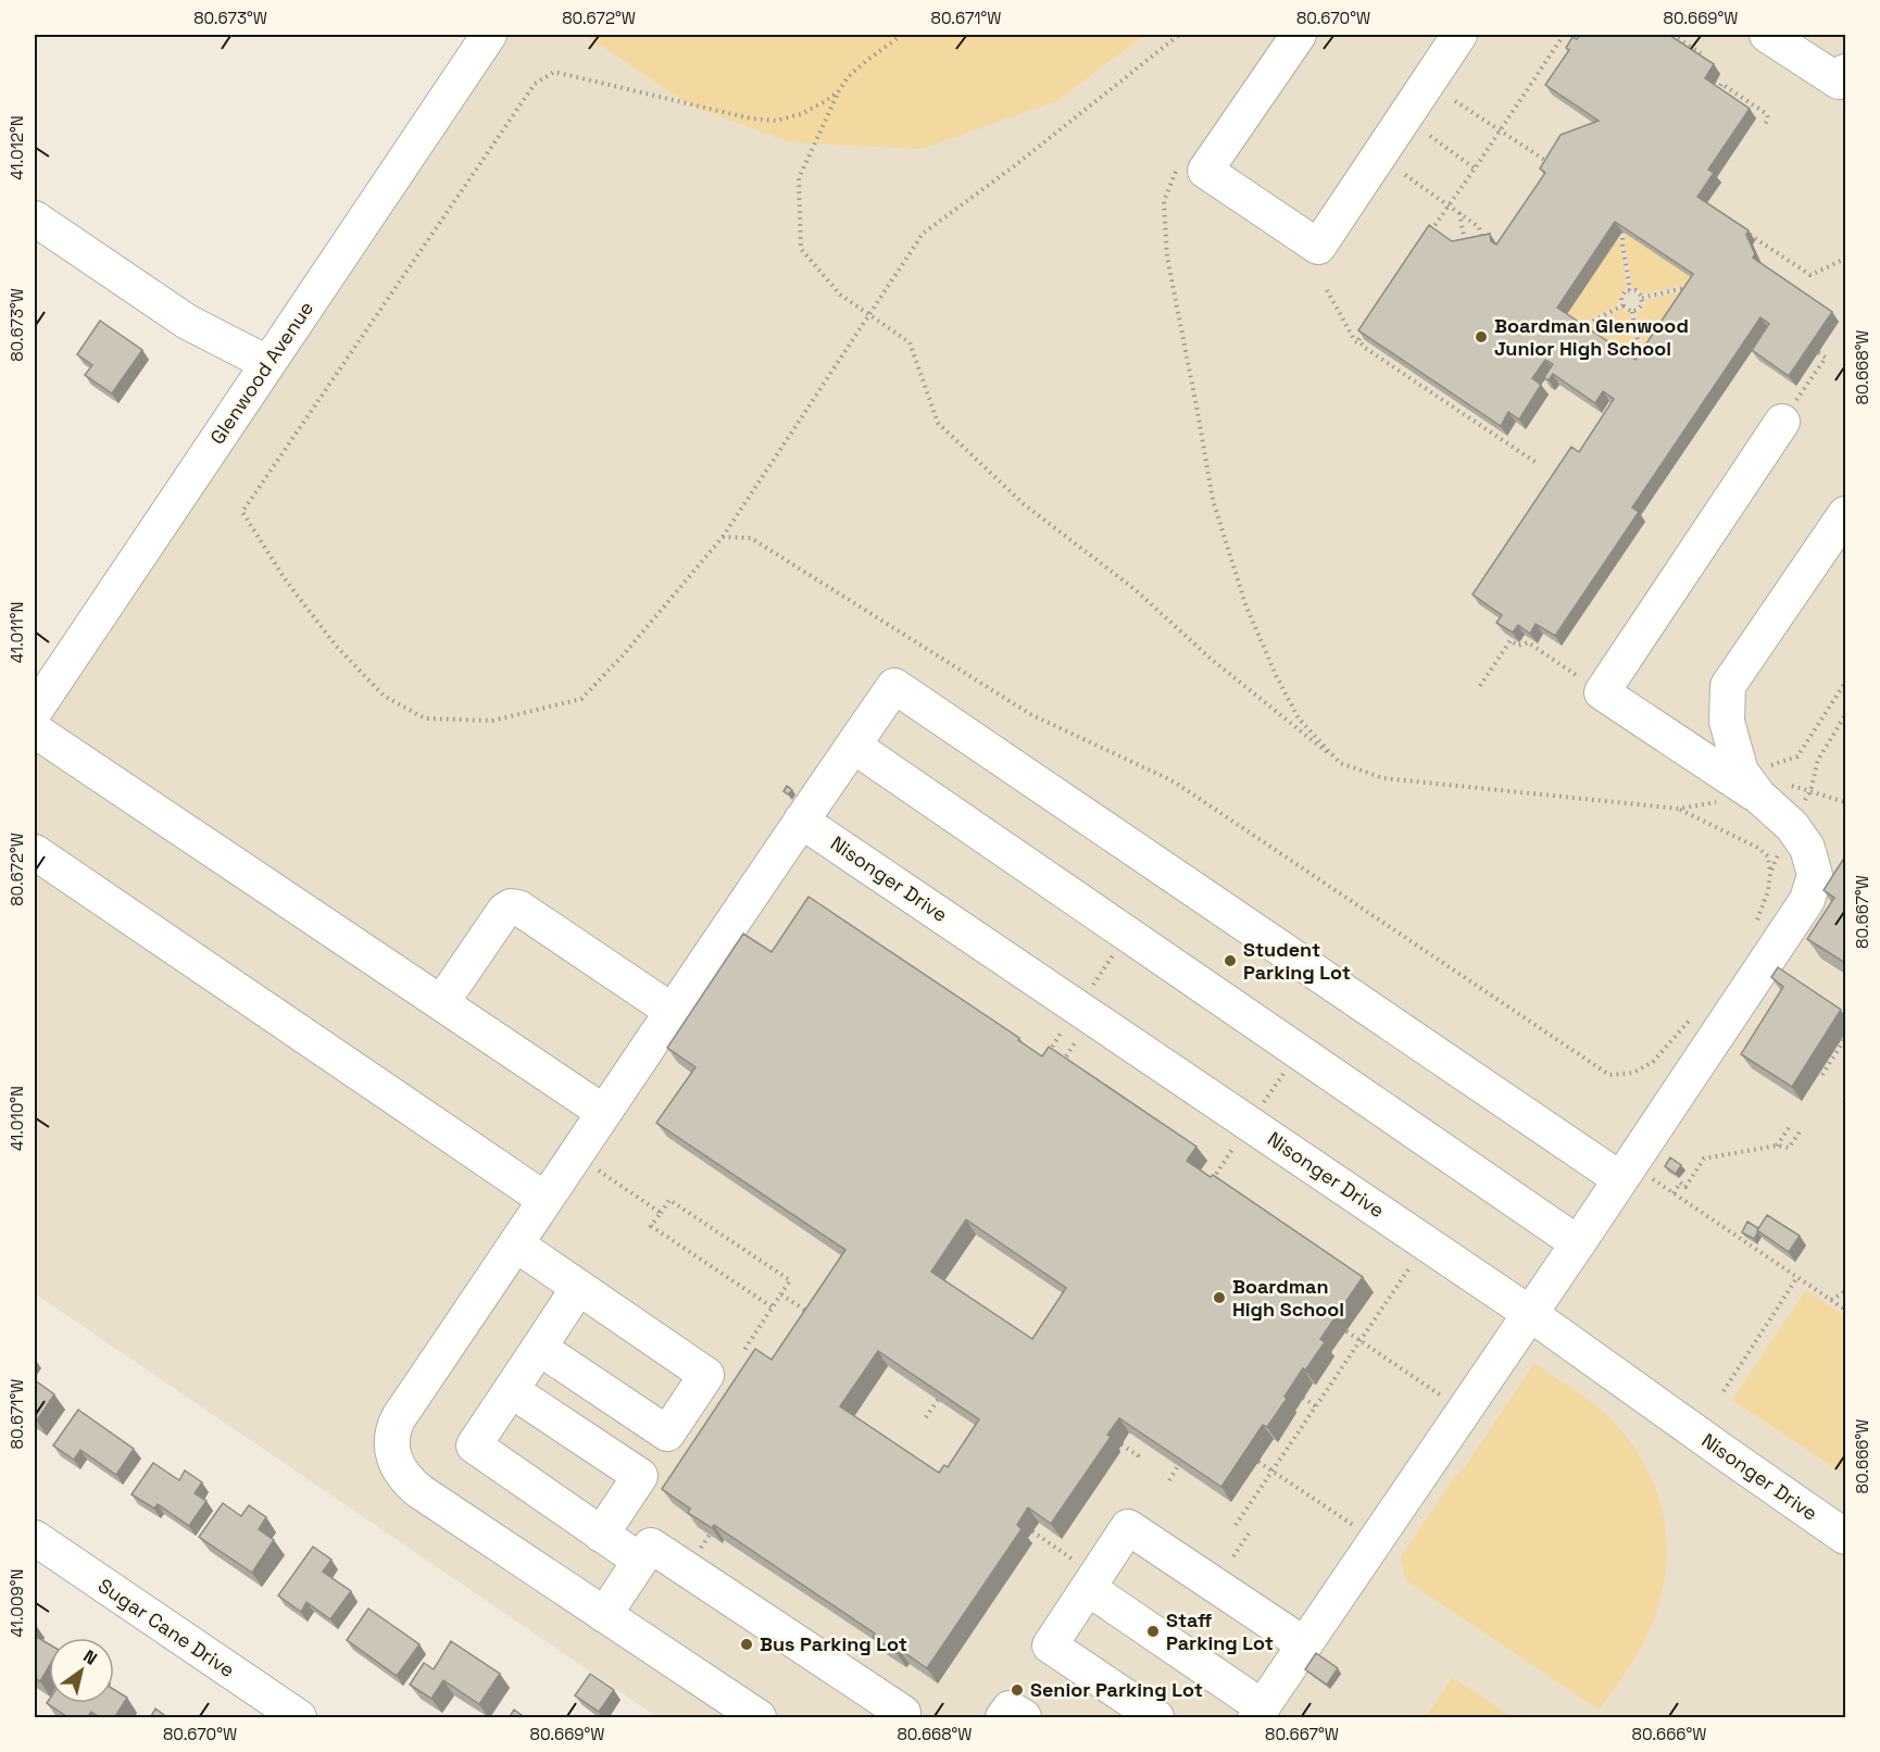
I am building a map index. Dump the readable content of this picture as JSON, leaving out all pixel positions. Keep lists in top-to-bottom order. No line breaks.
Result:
{"streets":{"street":["Glenwood Avenue","Nisonger Drive","Sugar Cane Drive"]},"places":["Boardman Glenwood Junior High School","Student Parking Lot","Boardman High School","Staff Parking Lot","Bus Parking Lot","Senior Parking Lot"],"north":"top right","coordinates":["80.673°W","80.672°W","80.671°W","80.670°W","80.669°W","41.012°N","80.668°W","41.011°N","80.667°W","41.010°N","80.666°W","41.009°N"]}
